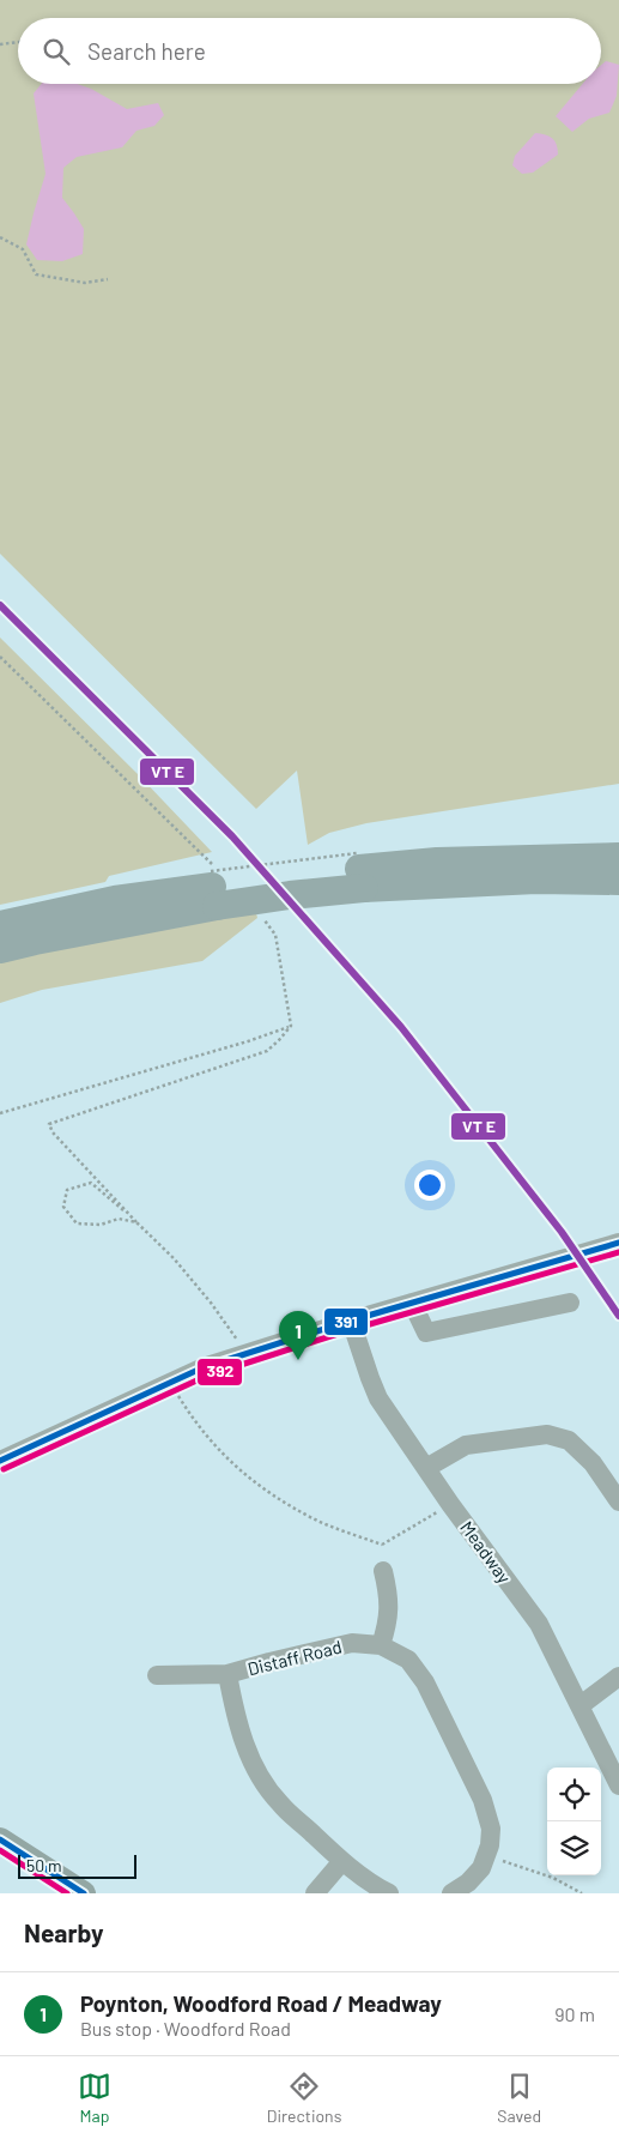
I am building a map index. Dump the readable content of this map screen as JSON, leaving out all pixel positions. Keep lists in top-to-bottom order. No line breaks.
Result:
{"streets":{"street":["Meadway","Distaff Road"]},"lines":["transit line 391","transit line 392"],"scale_bar":"50 m","page":{"search":"Search here","pins":"1","scale":"50 m","heading":"Nearby","list":[{"mark":"1","name":"Poynton, Woodford Road / Meadway","note":"Bus stop · Woodford Road","value":"90 m"}],"nav":["Map","Directions","Saved"]}}
